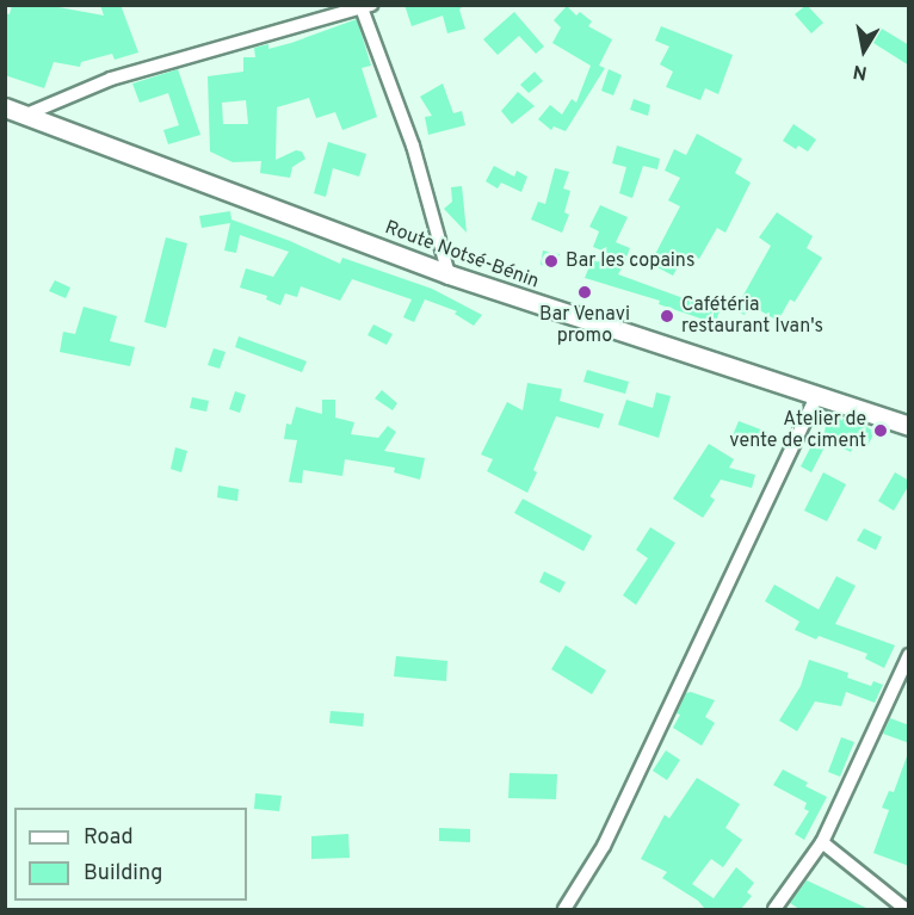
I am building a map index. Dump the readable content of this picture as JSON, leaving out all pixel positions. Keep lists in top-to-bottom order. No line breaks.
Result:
{"streets":{"main road":["Route Notsé-Bénin"]},"places":["Bar les copains","Bar Venavi promo","Cafétéria restaurant Ivan's","Atelier de vente de ciment"],"legend":["Road","Building"],"north":"bottom"}
